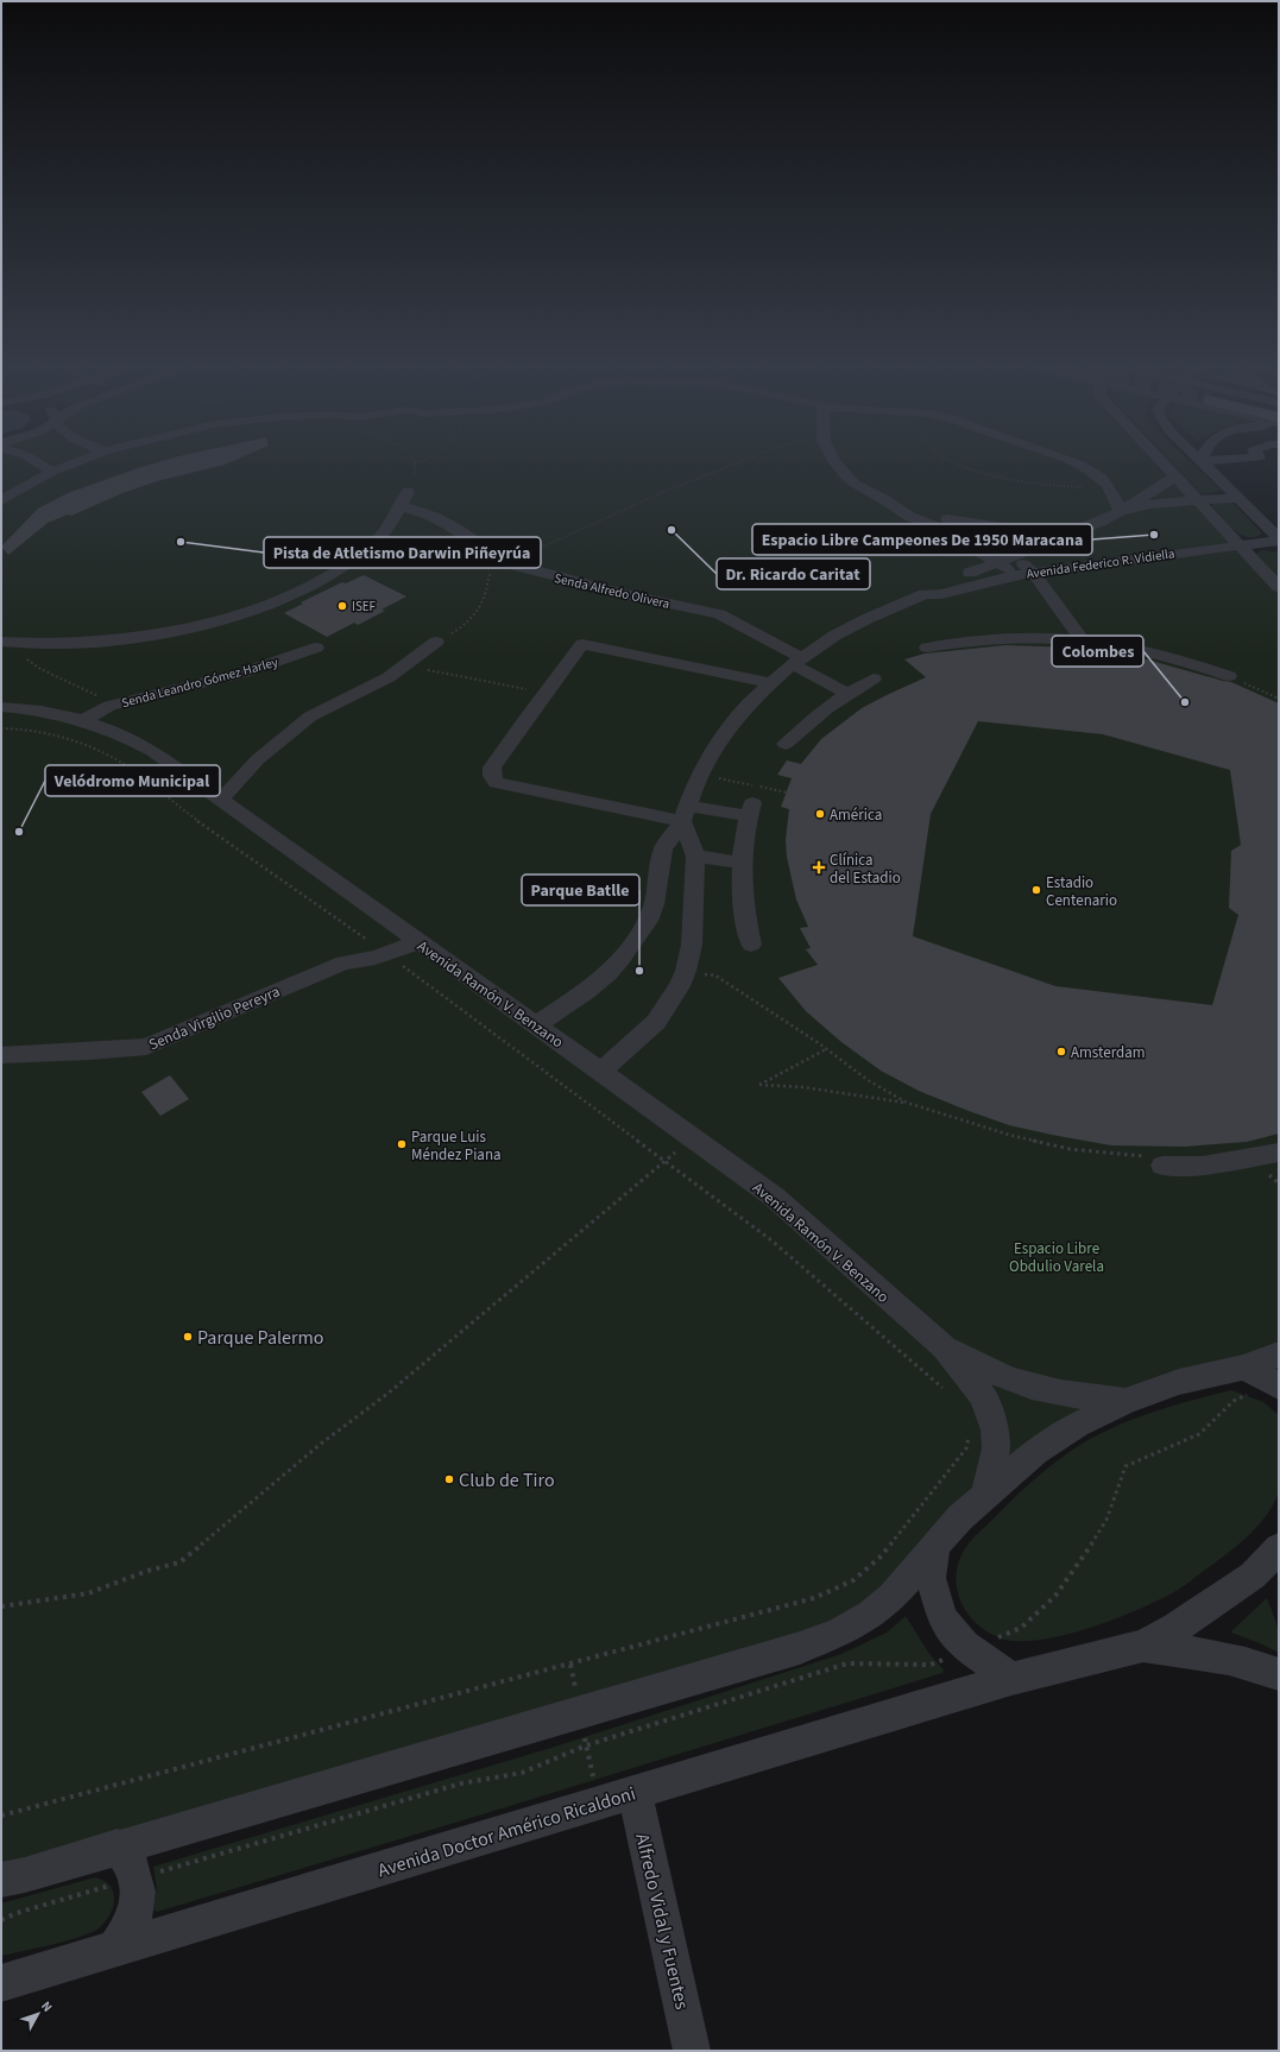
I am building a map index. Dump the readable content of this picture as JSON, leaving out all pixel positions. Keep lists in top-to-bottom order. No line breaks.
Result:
{"streets":{"street":["Avenida Federico R. Vidiella","Senda Alfredo Olivera","Senda Leandro Gómez Harley","Avenida Ramón V. Benzano","Senda Virgilio Pereyra","Avenida Doctor Américo Ricaldoni","Alfredo Vidal y Fuentes"]},"crossings":[["Avenida Federico R. Vidiella","Senda Alfredo Olivera"],["Avenida Federico R. Vidiella","Avenida Ramón V. Benzano"],["Senda Leandro Gómez Harley","Avenida Ramón V. Benzano"],["Avenida Ramón V. Benzano","Senda Virgilio Pereyra"],["Avenida Doctor Américo Ricaldoni","Alfredo Vidal y Fuentes"]],"parks":["Espacio Libre Obdulio Varela"],"places":{"other":["Dr. Ricardo Caritat","Espacio Libre Campeones De 1950 Maracana","Pista de Atletismo Darwin Piñeyrúa","ISEF","Colombes","América","Velódromo Municipal","Estadio Centenario","Parque Batlle","Amsterdam","Parque Luis Méndez Piana","Parque Palermo","Club de Tiro"],"health":["Clínica del Estadio"]},"north":"top right"}
